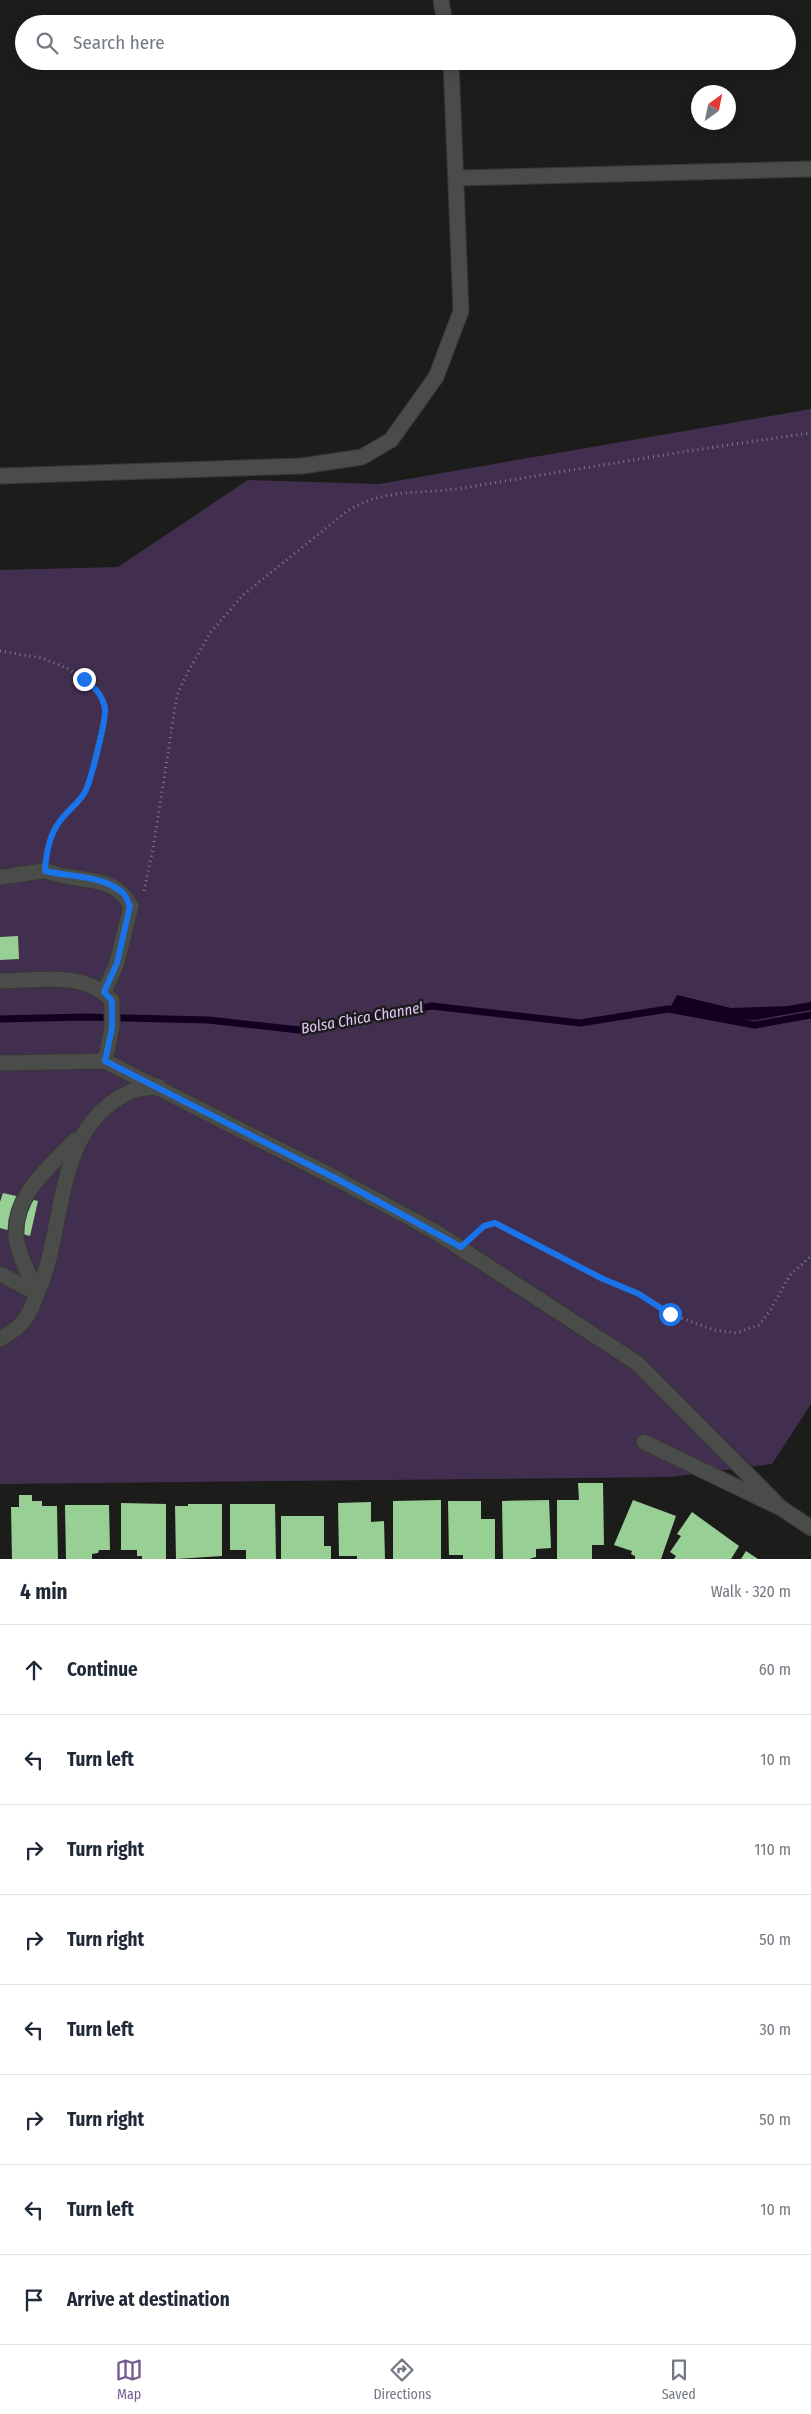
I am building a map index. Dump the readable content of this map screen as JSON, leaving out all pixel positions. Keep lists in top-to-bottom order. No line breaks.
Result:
{"water":["Bolsa Chica Channel"],"north":"top right","page":{"search":"Search here","heading":["4 min","Walk · 320 m"],"list":[["Continue","60 m"],["Turn left","10 m"],["Turn right","110 m"],["Turn right","50 m"],["Turn left","30 m"],["Turn right","50 m"],["Turn left","10 m"],"Arrive at destination"],"nav":["Map","Directions","Saved"]}}
